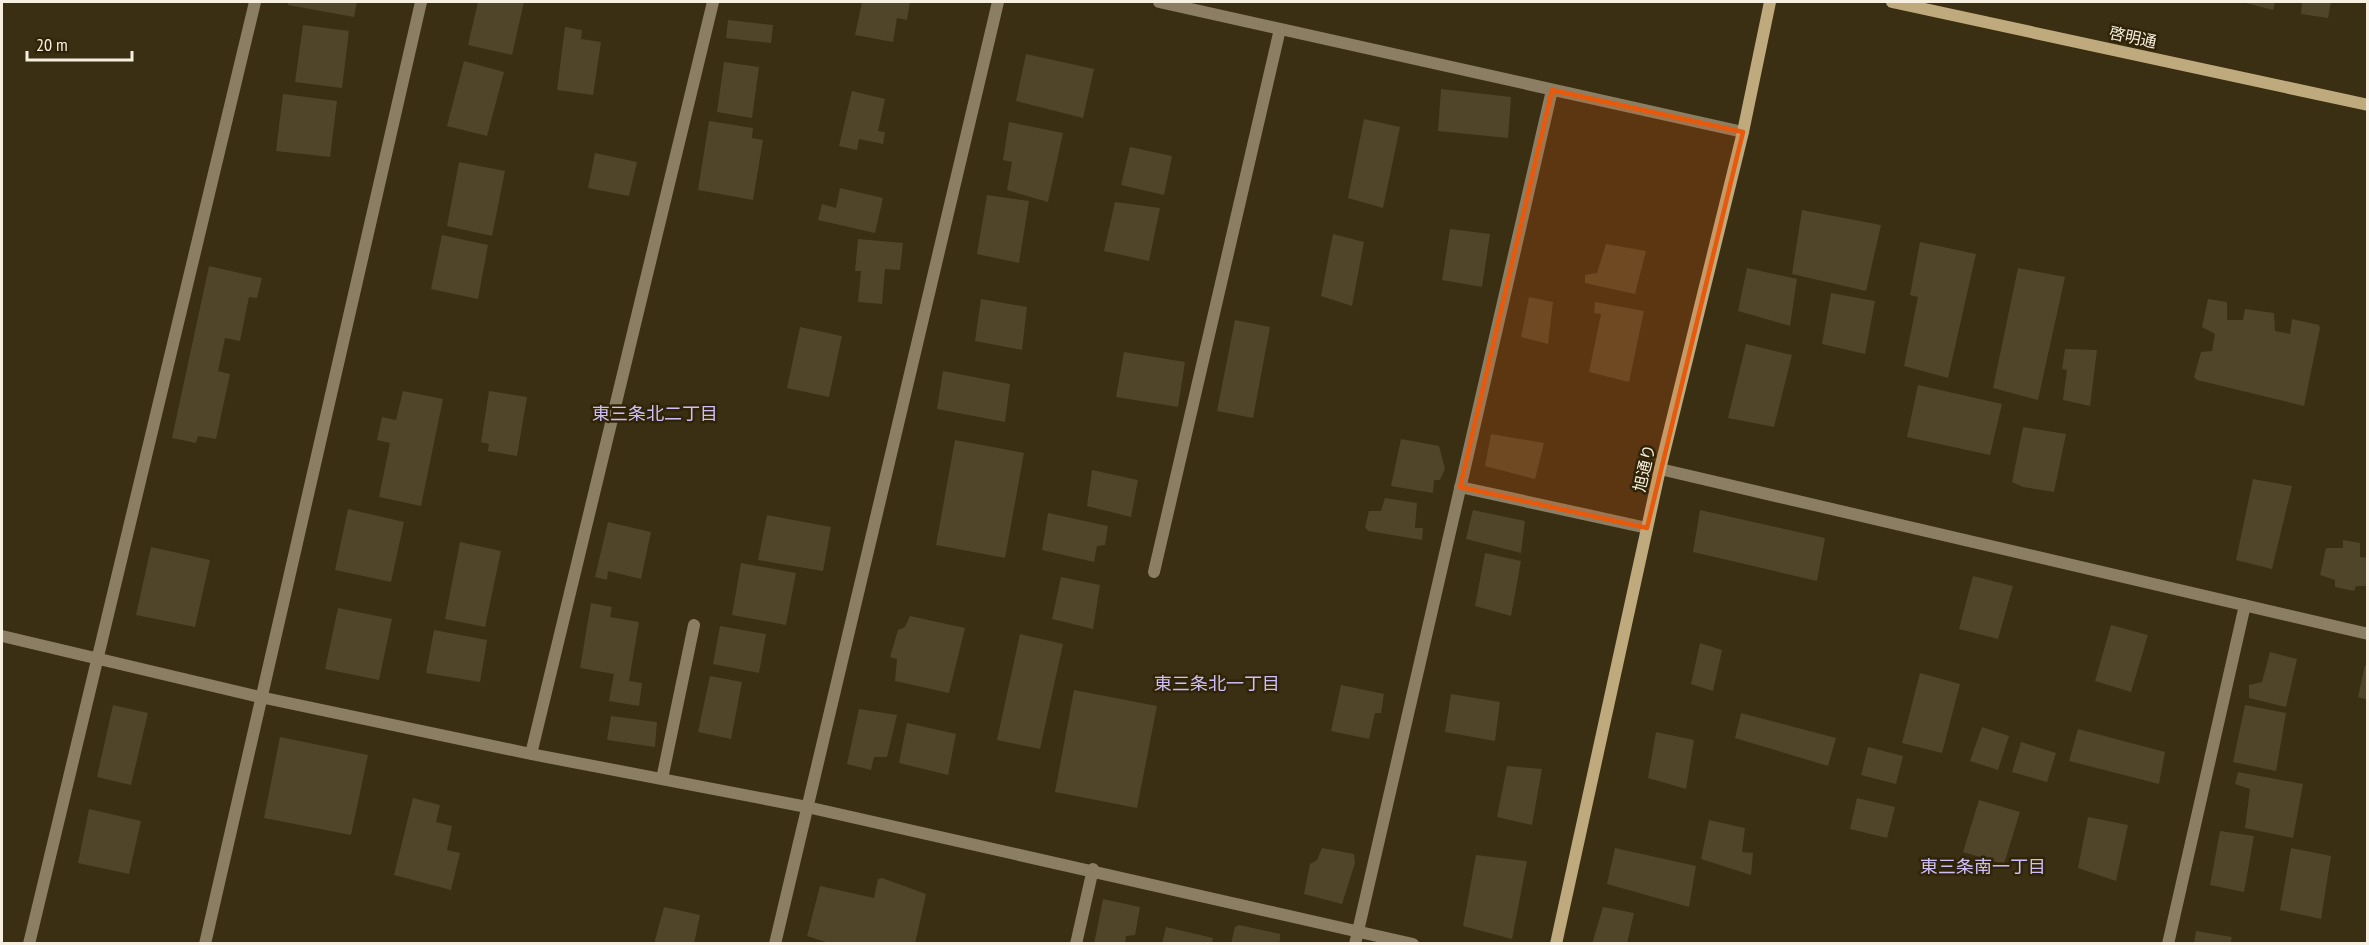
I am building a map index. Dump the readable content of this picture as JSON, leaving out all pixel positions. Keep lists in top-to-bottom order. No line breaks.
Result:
{"streets":{"street":["啓明通","旭通り"]},"districts":["東三条北二丁目","東三条北一丁目","東三条南一丁目"],"scale_bar":"20 m"}
